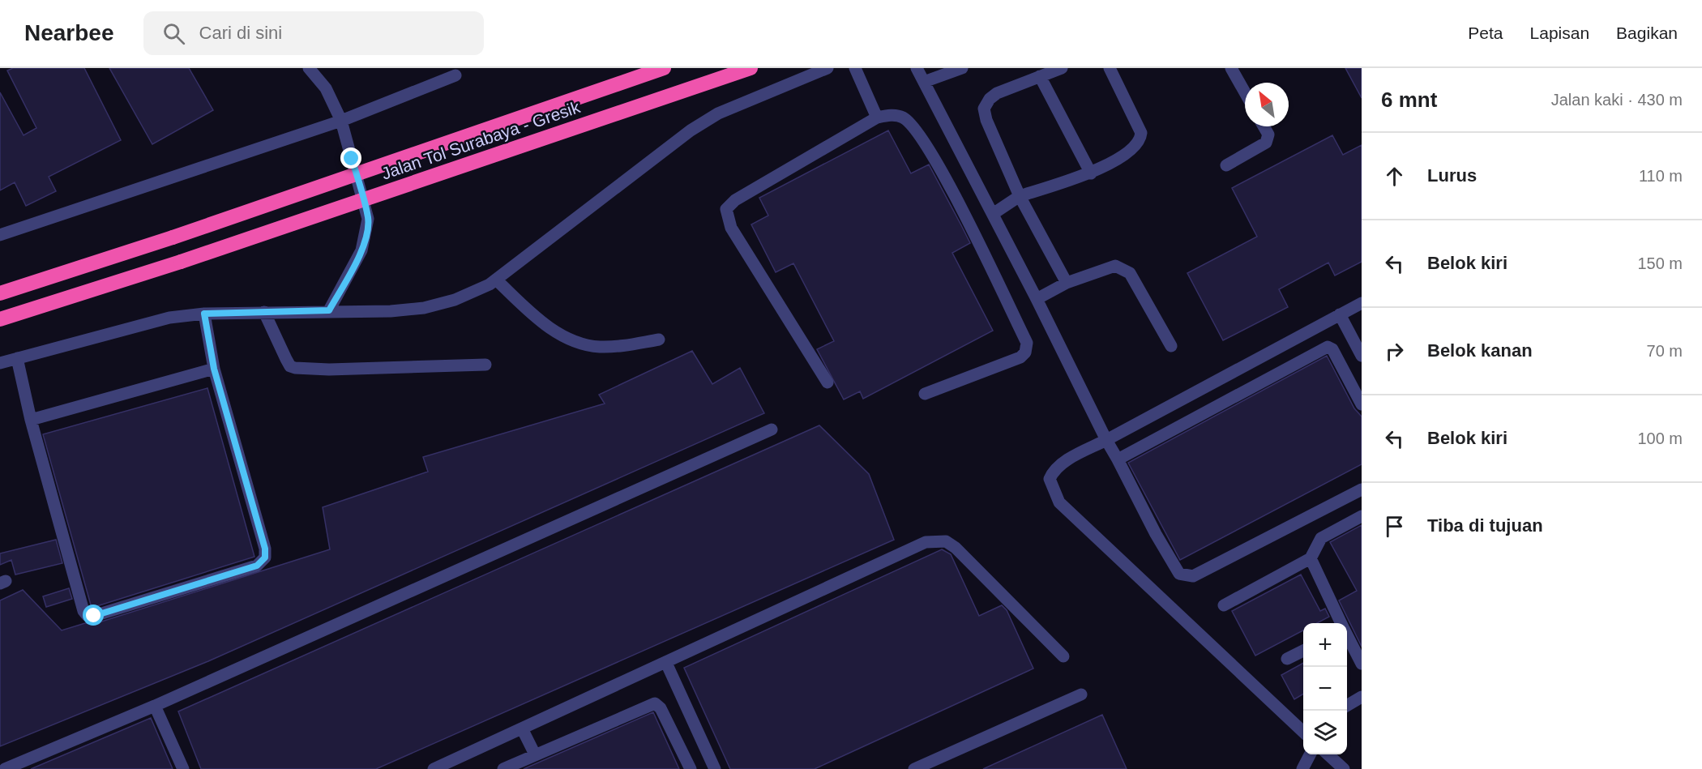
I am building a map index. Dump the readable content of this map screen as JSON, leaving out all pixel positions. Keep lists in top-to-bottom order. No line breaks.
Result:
{"streets":{"highway":["Jalan Tol Surabaya - Gresik"]},"north":"top left","page":{"header":"Nearbee","search":"Cari di sini","nav":["Peta","Lapisan","Bagikan"],"heading":["6 mnt","Jalan kaki · 430 m"],"list":[["Lurus","110 m"],["Belok kiri","150 m"],["Belok kanan","70 m"],["Belok kiri","100 m"],"Tiba di tujuan"],"map_buttons":["+","−"]}}
